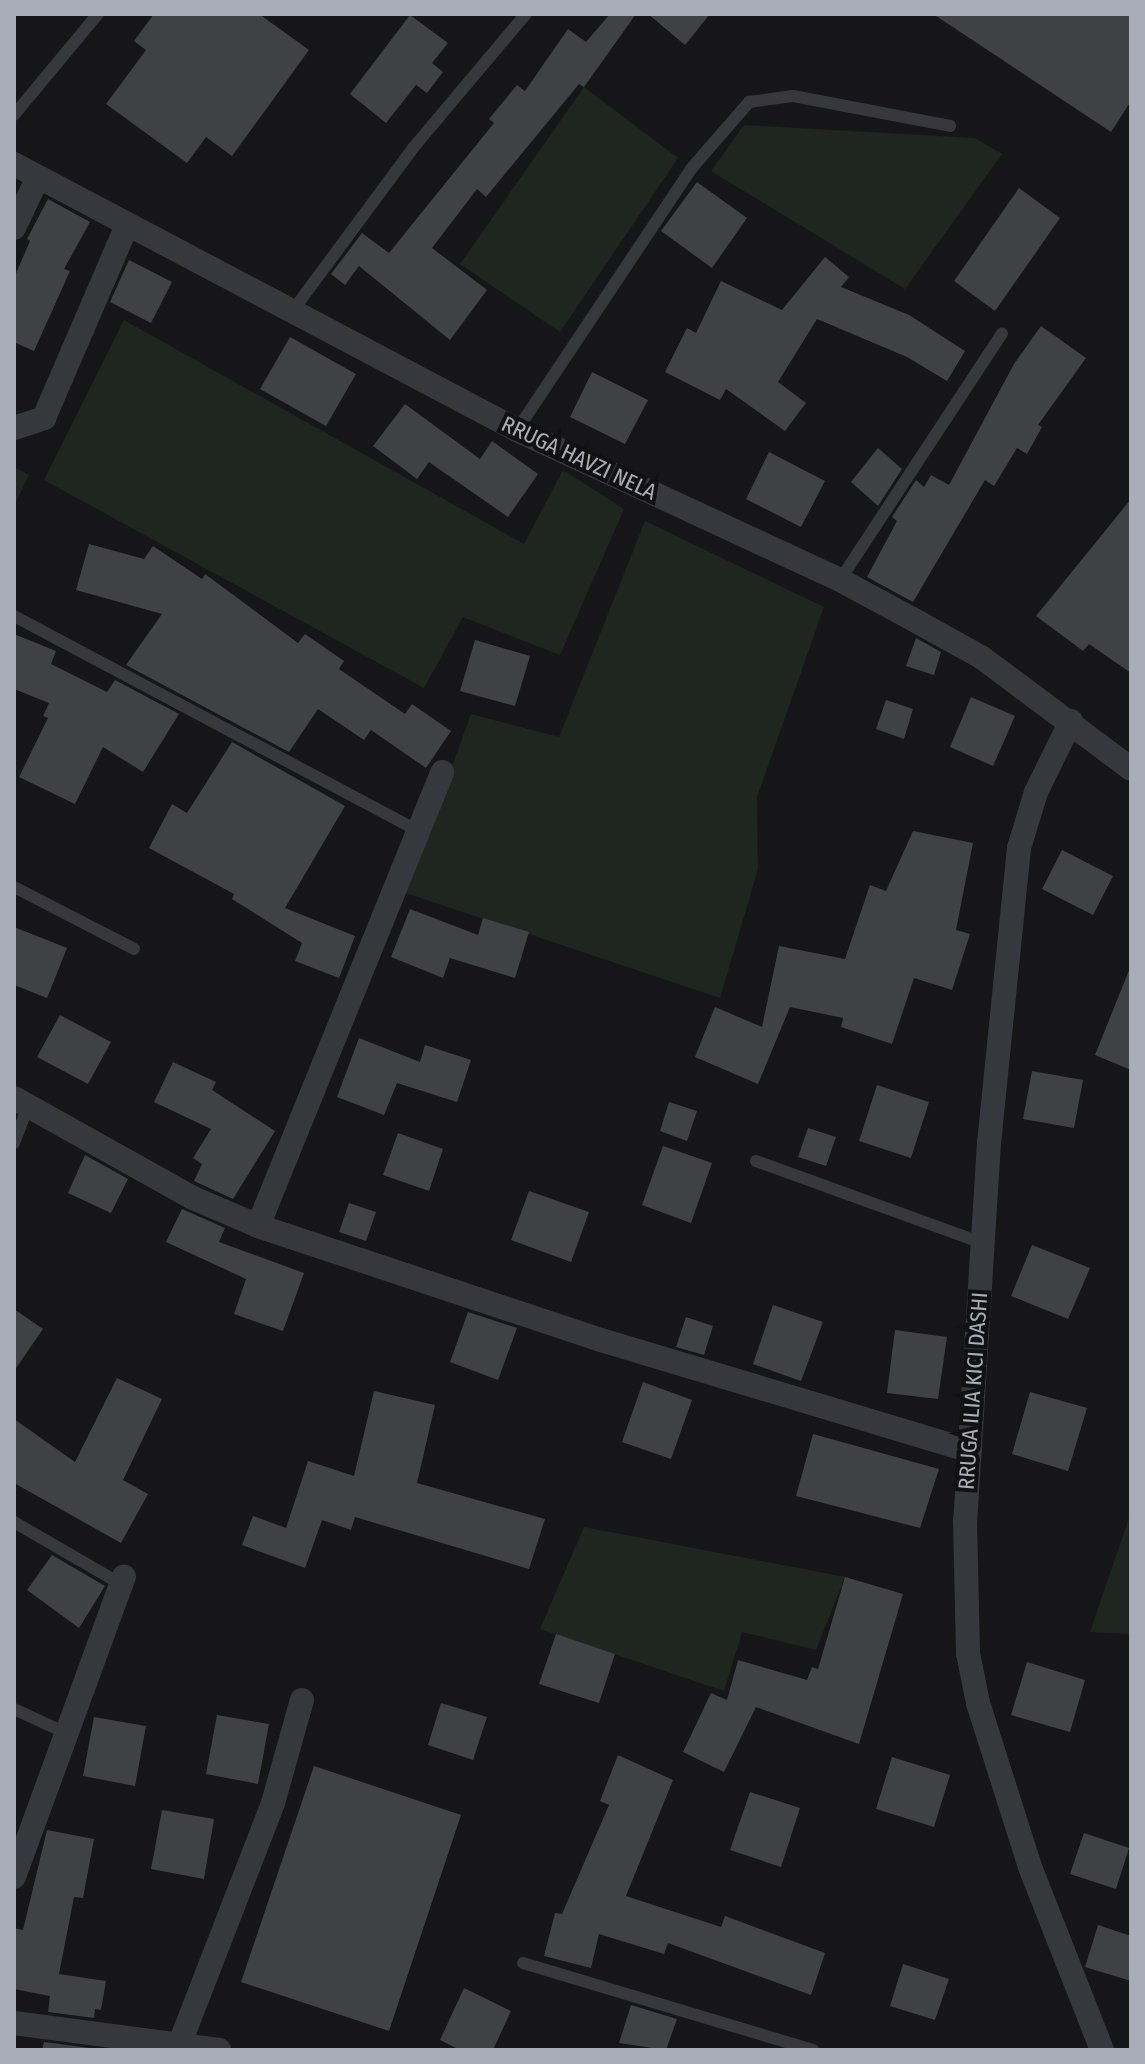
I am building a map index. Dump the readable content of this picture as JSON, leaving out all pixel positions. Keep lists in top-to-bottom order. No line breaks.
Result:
{"streets":{"street":["RRUGA HAVZI NELA","RRUGA ILIA KICI DASHI"]},"crossings":[["RRUGA HAVZI NELA","RRUGA ILIA KICI DASHI"]]}
